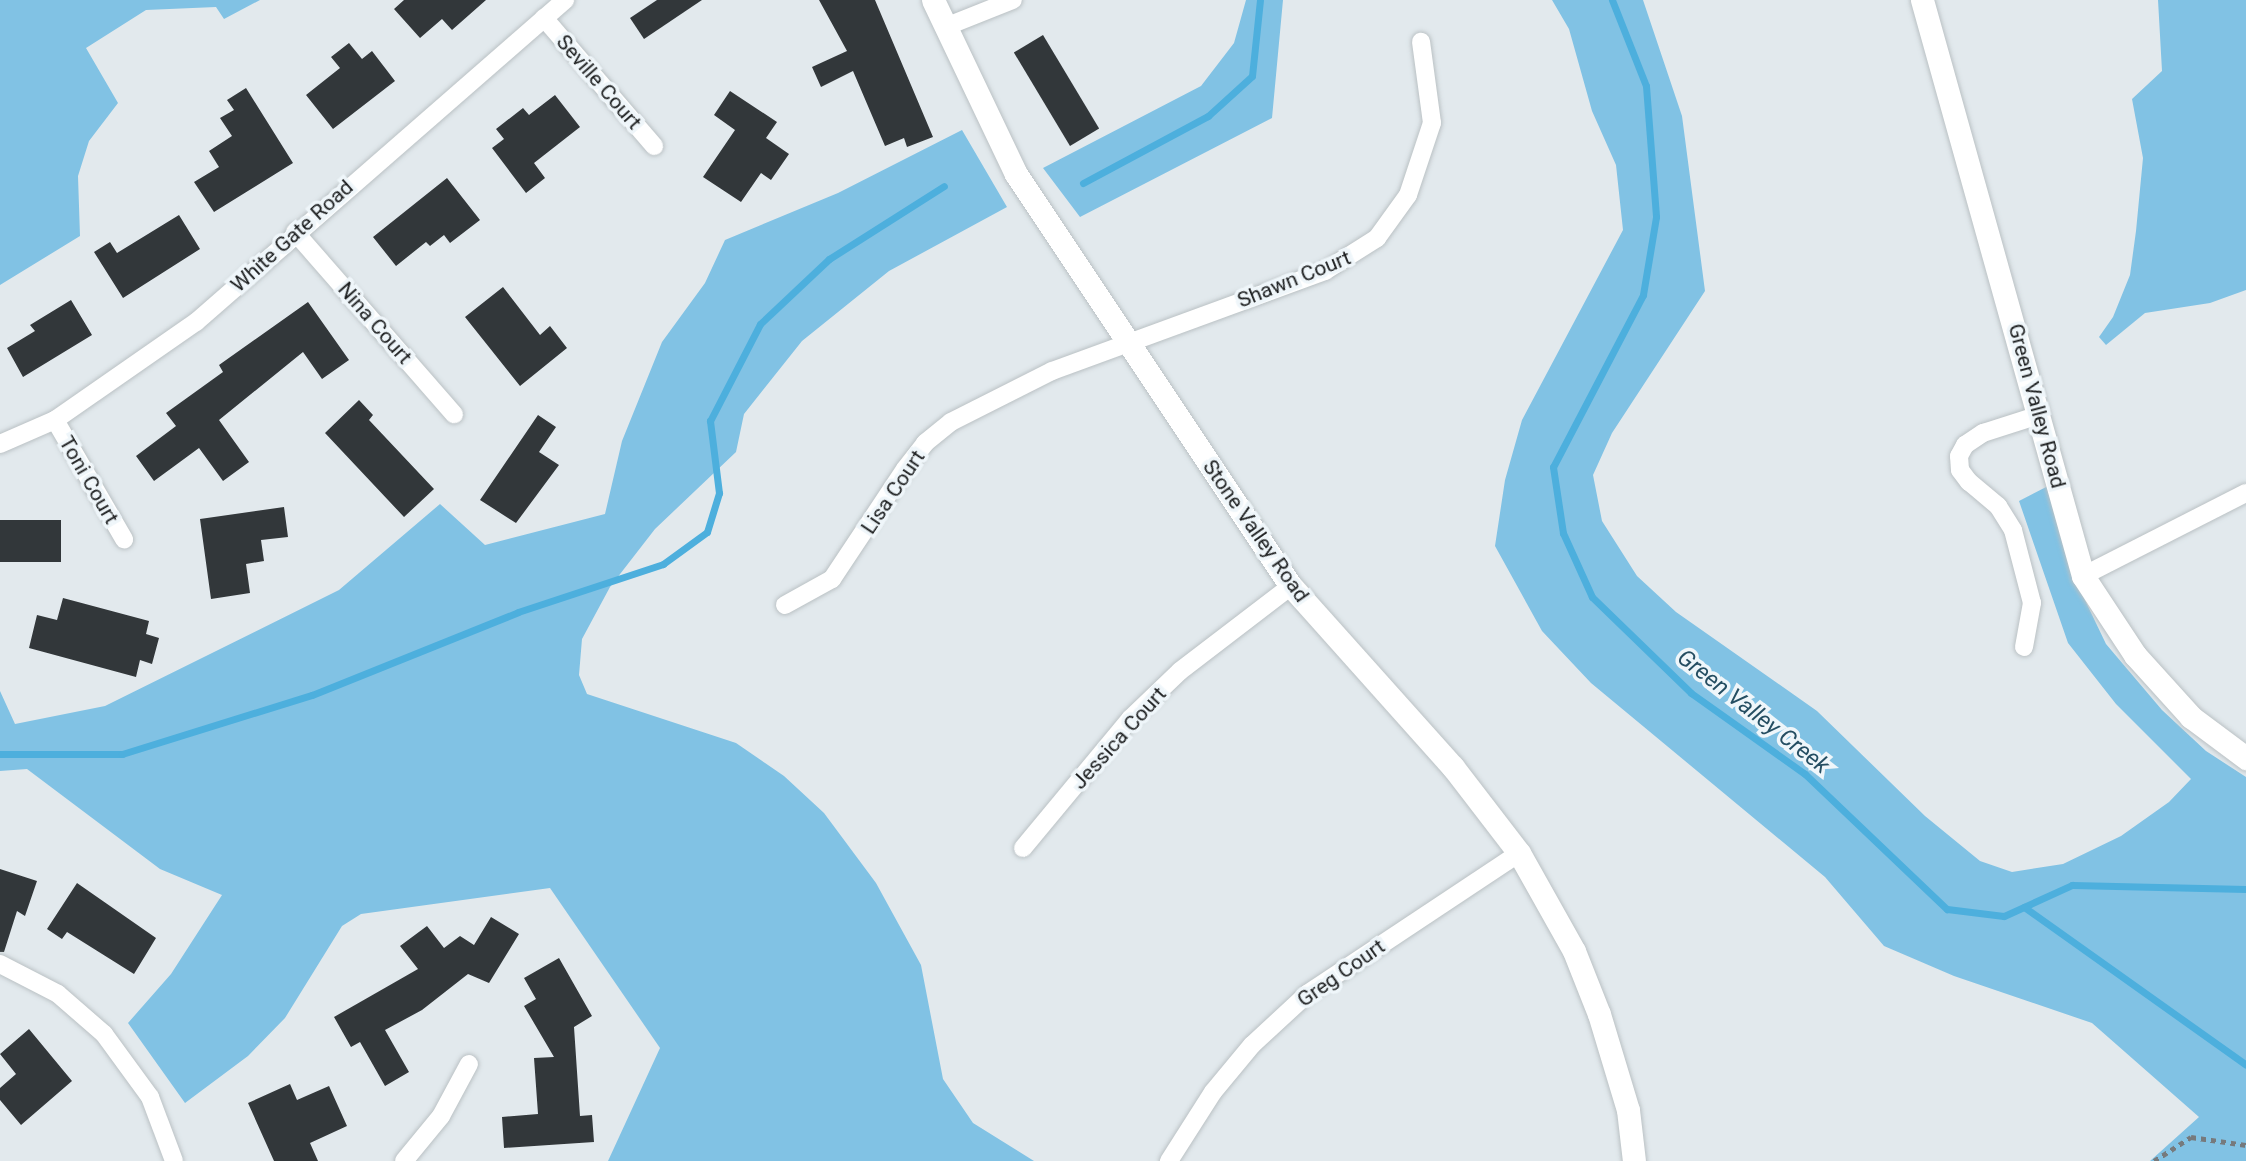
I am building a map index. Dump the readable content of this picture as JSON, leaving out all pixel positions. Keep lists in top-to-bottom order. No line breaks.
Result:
{"streets":{"street":["Seville Court","White Gate Road","Shawn Court","Nina Court","Green Valley Road","Toni Court","Lisa Court","Stone Valley Road","Jessica Court","Greg Court"]},"crossings":[["Seville Court","White Gate Road"],["White Gate Road","Nina Court"],["White Gate Road","Toni Court"],["Shawn Court","Lisa Court"],["Shawn Court","Stone Valley Road"],["Lisa Court","Stone Valley Road"],["Stone Valley Road","Jessica Court"],["Stone Valley Road","Greg Court"]],"water":["Green Valley Creek"]}
